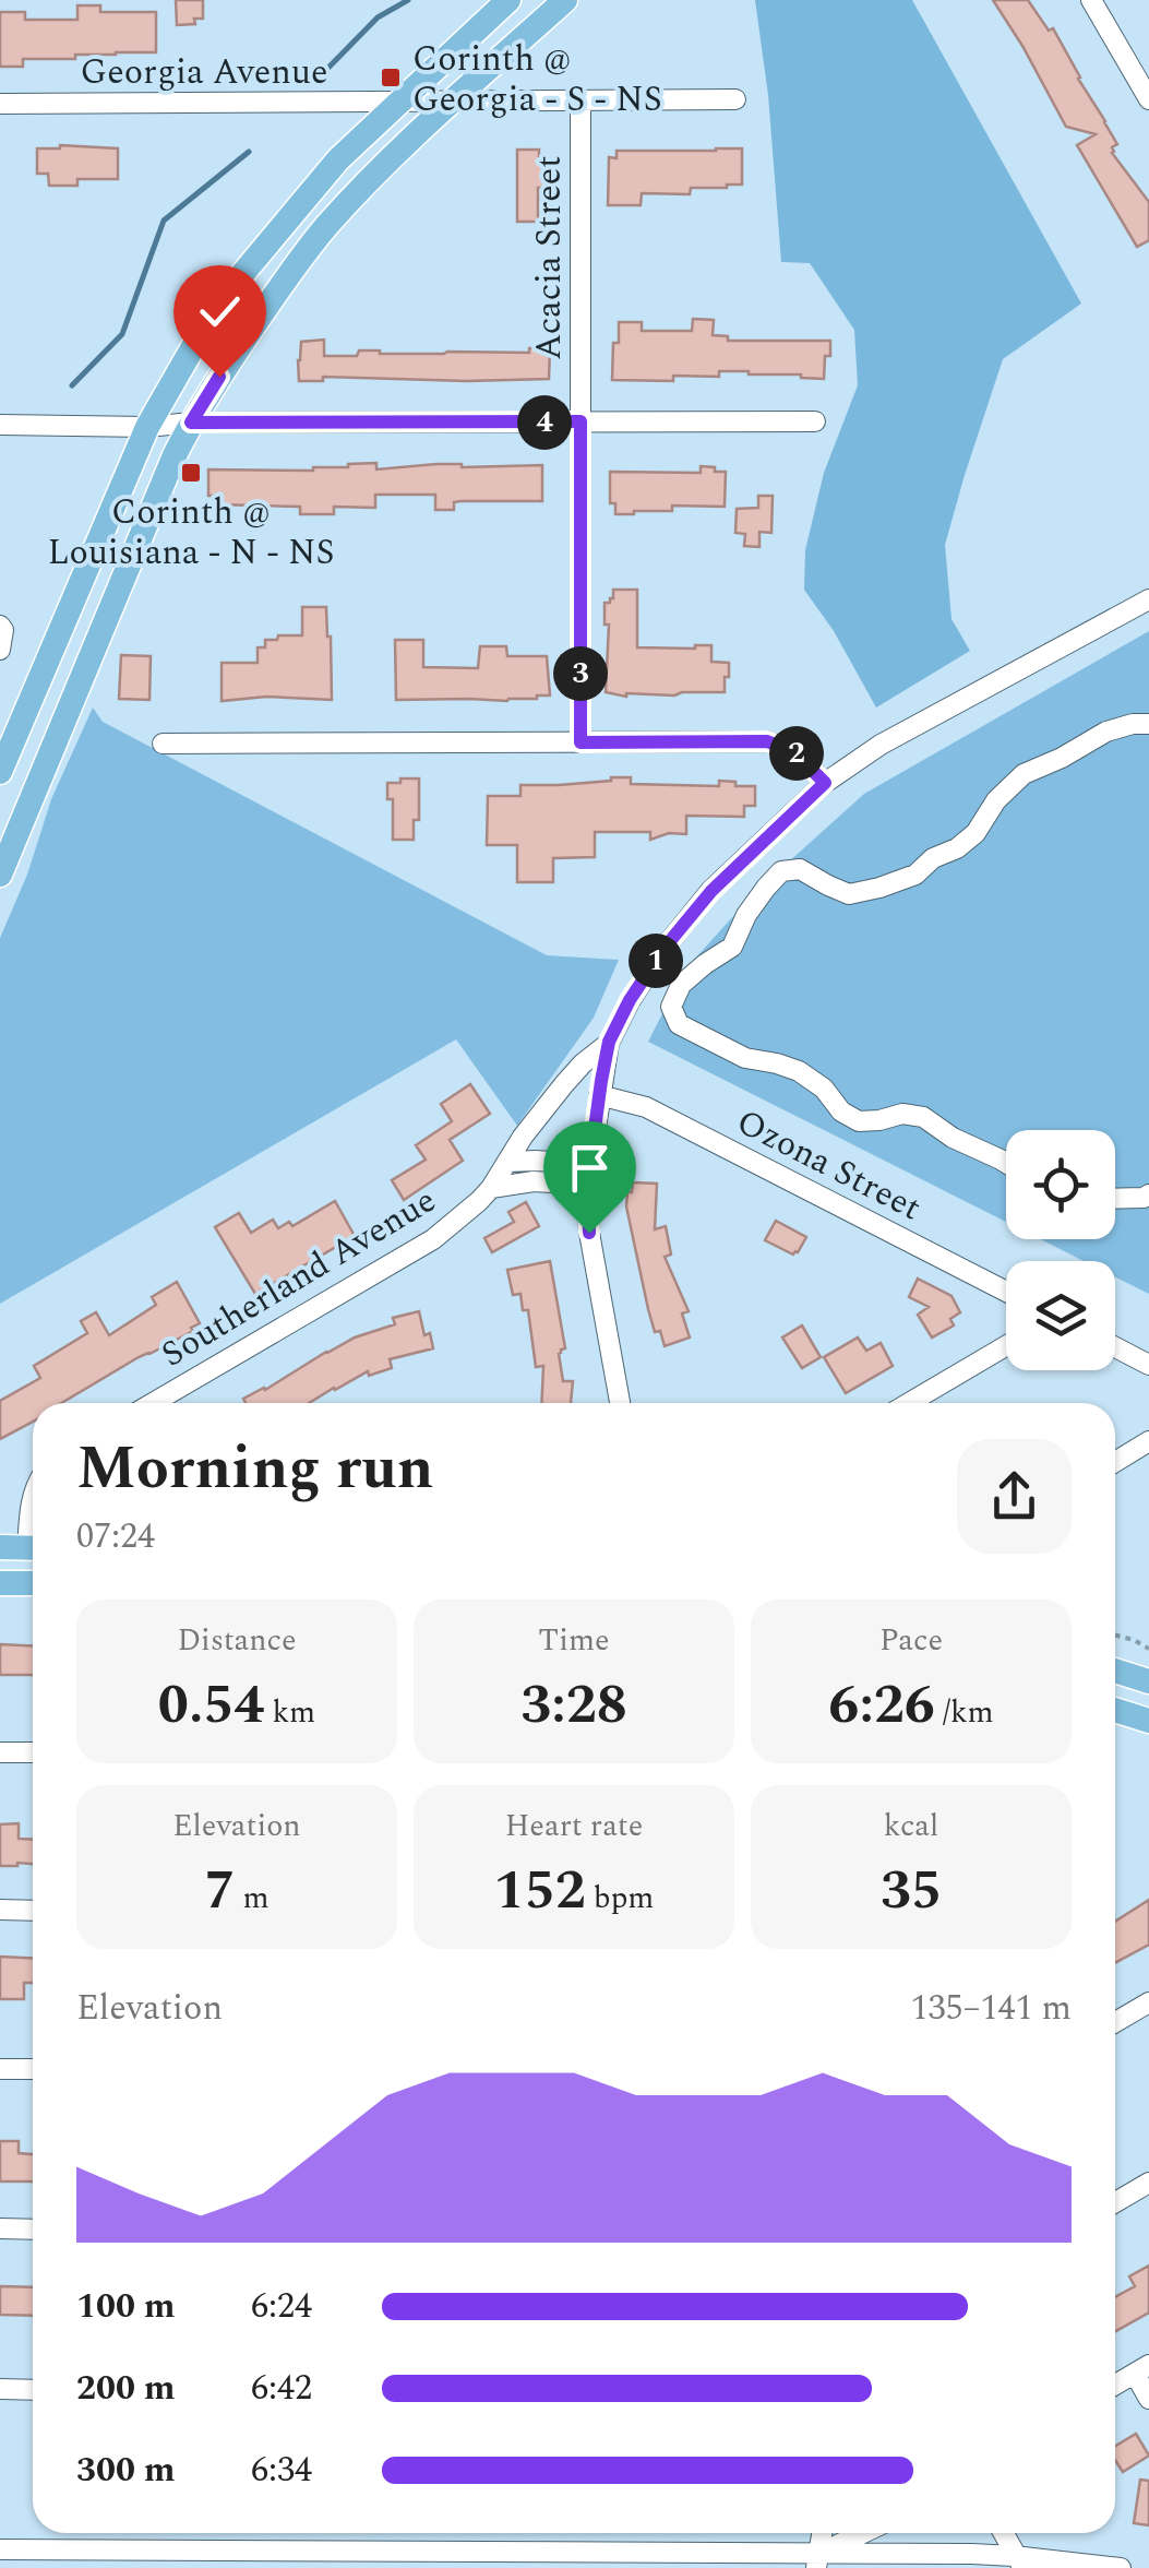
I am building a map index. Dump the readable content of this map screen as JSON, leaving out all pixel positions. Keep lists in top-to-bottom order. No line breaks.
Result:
{"streets":{"street":["Georgia Avenue","Acacia Street","Ozona Street","Southerland Avenue"]},"crossings":[["Georgia Avenue","Acacia Street"]],"places":{"transit":["Corinth @ Georgia - S - NS","Corinth @ Louisiana - N - NS"]},"page":{"pins":["4","3","2","1"],"heading":["Morning run","07:24"],"stats":[["Distance","0.54 km"],["Time","3:28"],["Pace","6:26 /km"],["Elevation","7 m"],["Heart rate","152 bpm"],["kcal","35"]],"chart":["Elevation","135–141 m"],"list":[{"name":"100 m","note":"6:24"},{"name":"200 m","note":"6:42"},{"name":"300 m","note":"6:34"}]}}
